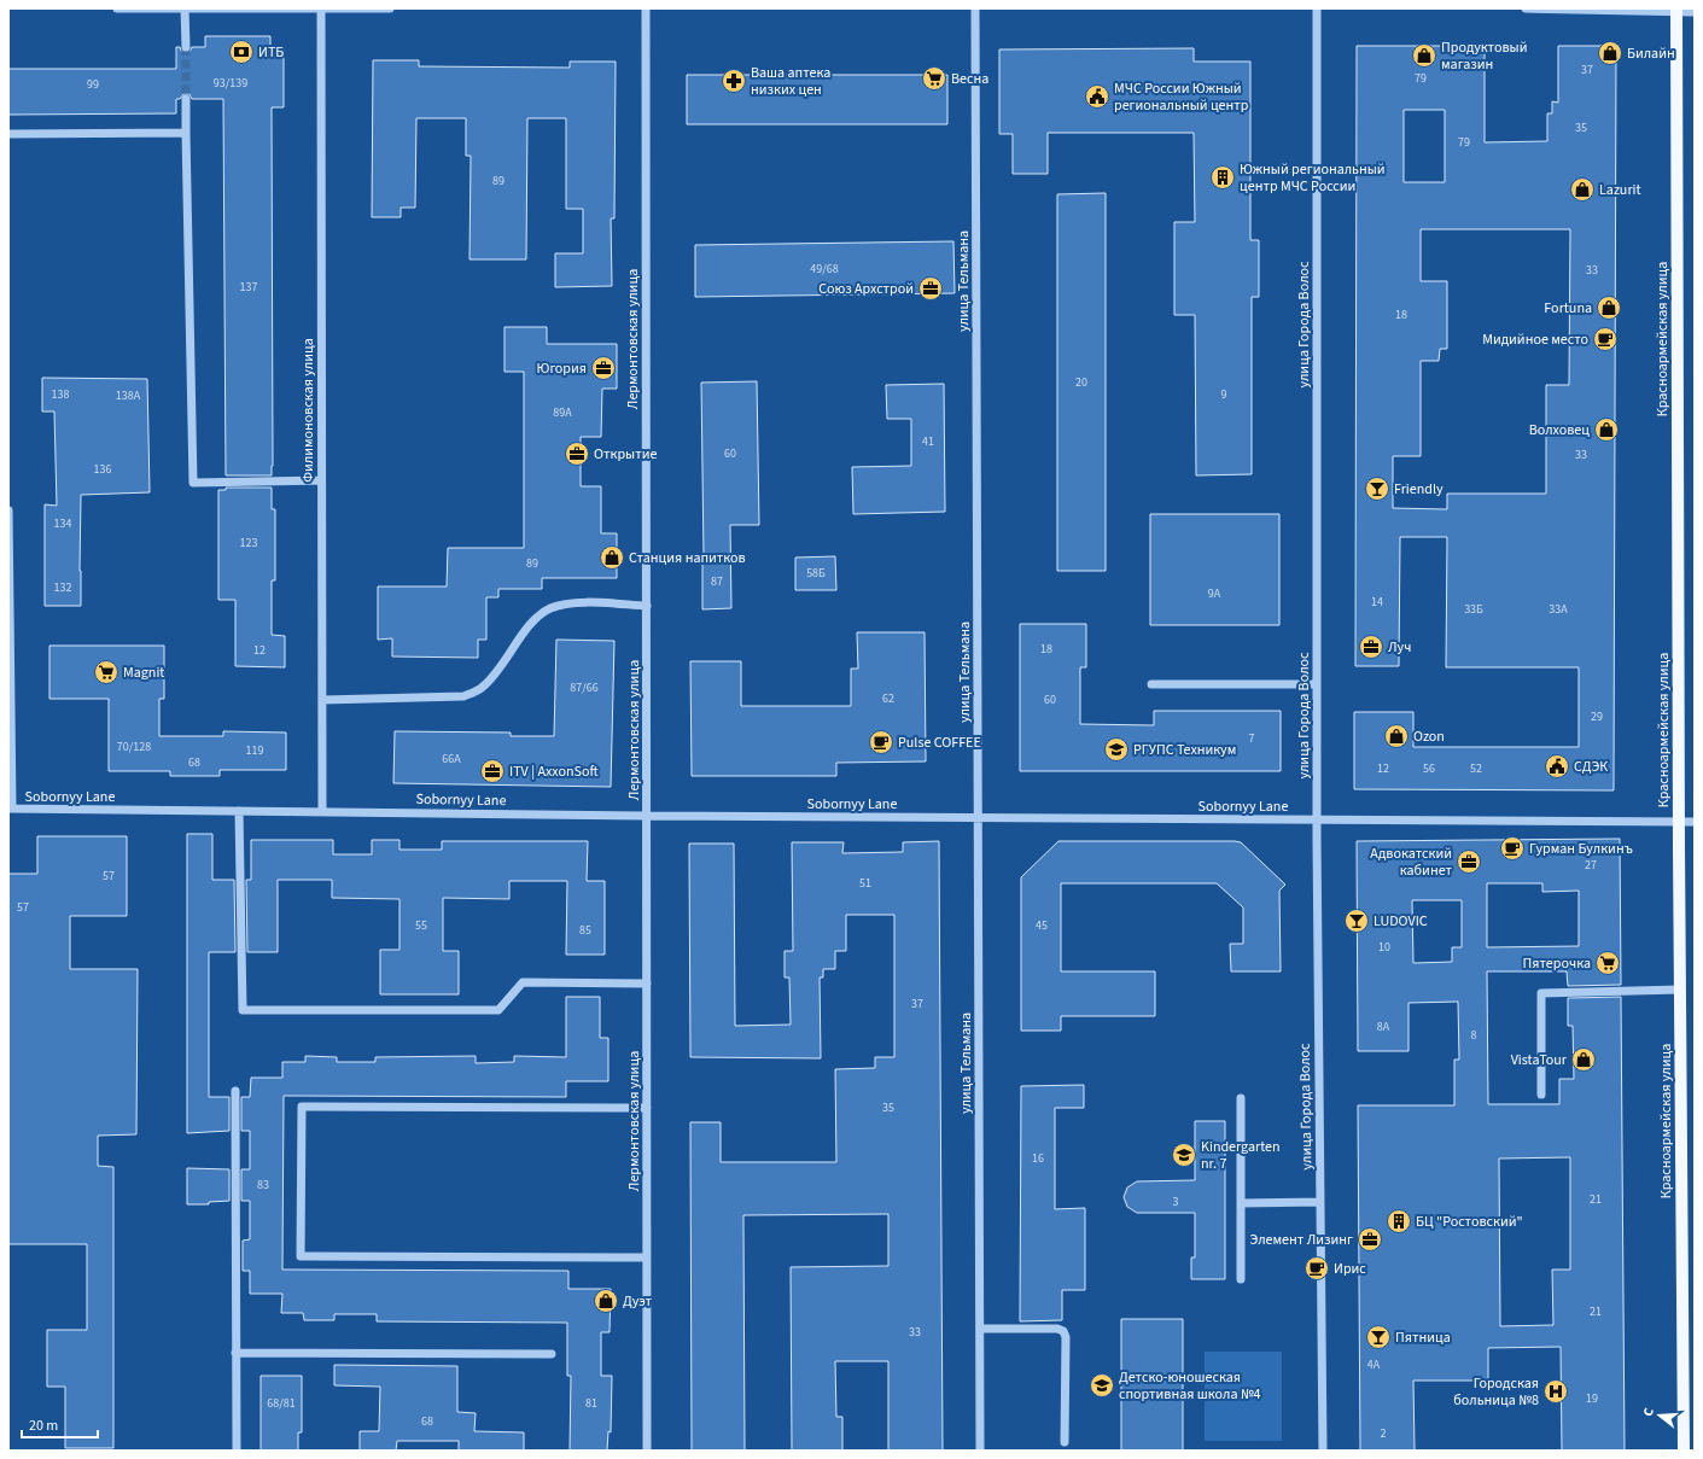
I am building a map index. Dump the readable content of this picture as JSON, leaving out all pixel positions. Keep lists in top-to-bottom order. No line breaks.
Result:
{"streets":{"main road":["Красноармейская улица"],"street":["улица Тельмана","улица Города Волос","Лермонтовская улица","Филимоновская улица","Sobornyy Lane"]},"crossings":[["улица Тельмана","Sobornyy Lane"],["улица Города Волос","Sobornyy Lane"],["Лермонтовская улица","Sobornyy Lane"],["Красноармейская улица","Sobornyy Lane"],["Филимоновская улица","Sobornyy Lane"]],"places":{"bank":["ИТБ"],"shop":["Билайн","Продуктовый магазин","Lazurit","Fortuna","Волховец","Станция напитков","Ozon","VistaTour","Дуэт"],"supermarket":["Весна","Magnit","Пятерочка"],"pharmacy":["Ваша аптека низких цен"],"public building":["МЧС России Южный региональный центр","СДЭК"],"building":["Южный региональный центр МЧС России","БЦ \"Ростовский\""],"office":["Союз Архстрой","Югория","Открытие","Луч","ITV | AxxonSoft","Адвокатский кабинет","Элемент Лизинг"],"cafe":["Мидийное место","Pulse COFFEE","Гурман Булкинъ","Ирис"],"bar":["Friendly","LUDOVIC","Пятница"],"school or university":["РГУПС Техникум","Kindergarten nr. 7","Детско-юношеская спортивная школа №4"],"hospital":["Городская больница №8"]},"house_numbers":["37","79","93/139","99","35","79","89","49/68","33","137","18","20","138","9","138А","89А","41","60","33","136","134","123","89","58Б","87","132","9А","14","33Б","33А","18","12","87/66","62","60","29","7","70/128","119","66А","68","12","56","52","27","57","51","57","55","45","85","10","37","8А","8","35","16","83","21","3","21","33","4А","19","68/81","81","68","2"],"scale_bar":"20 m","north":"left"}
